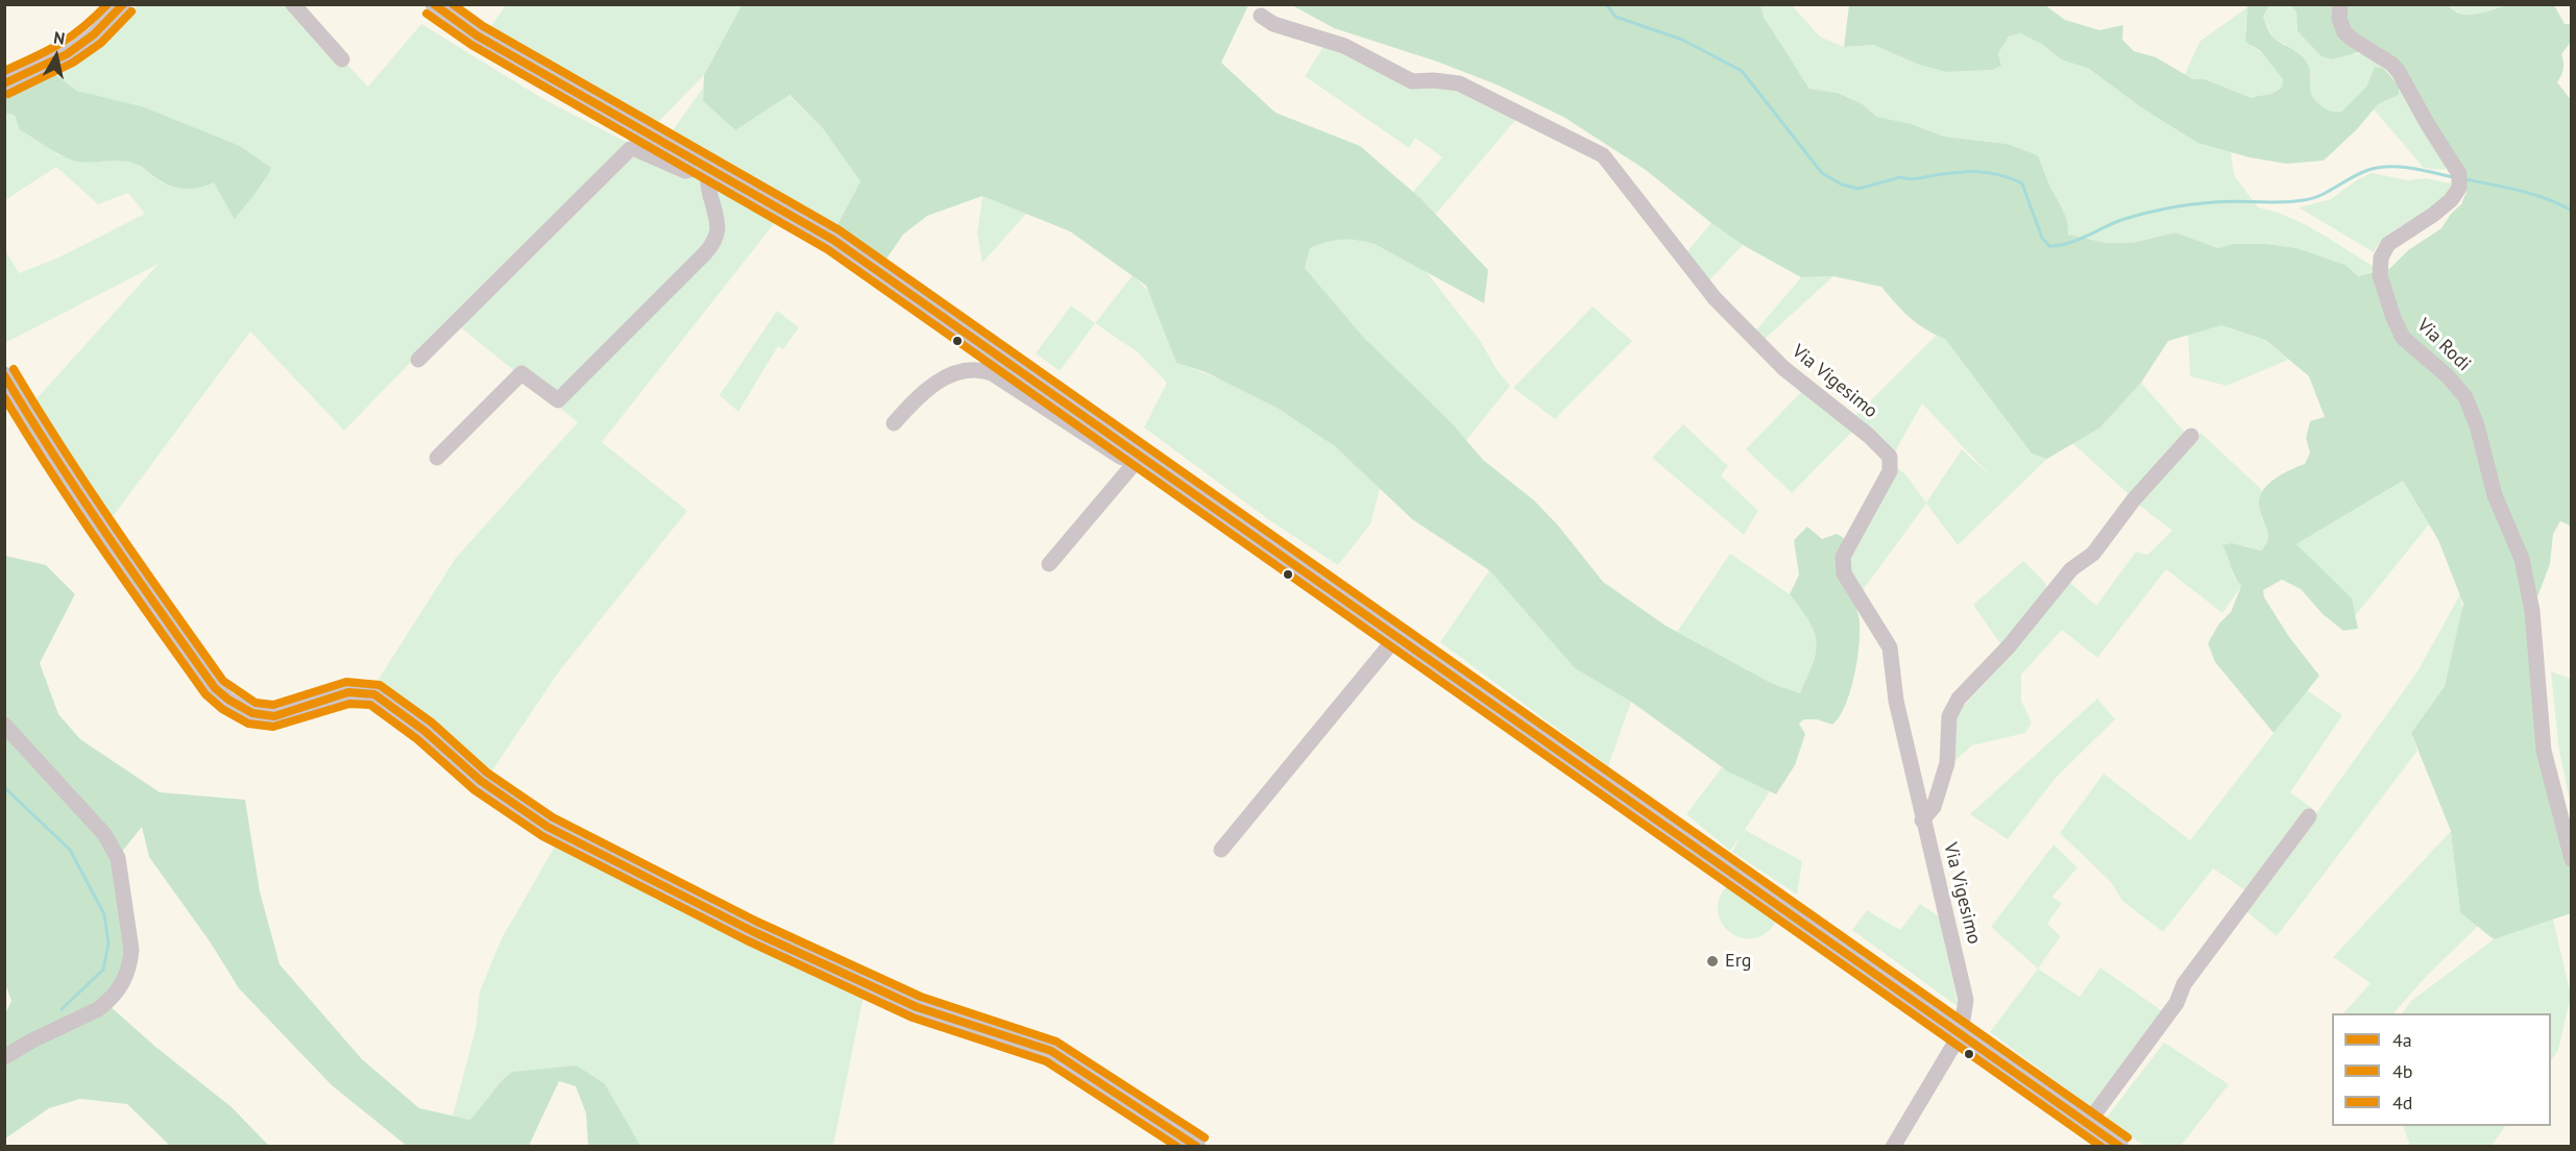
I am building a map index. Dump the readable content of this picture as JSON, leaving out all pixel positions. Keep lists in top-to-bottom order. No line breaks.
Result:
{"streets":{"street":["Via Rodi","Via Vigesimo"]},"places":["Erg"],"lines":["transit line 4a","transit line 4d","transit line 4b"],"legend":["4a","4b","4d"],"north":"top"}
